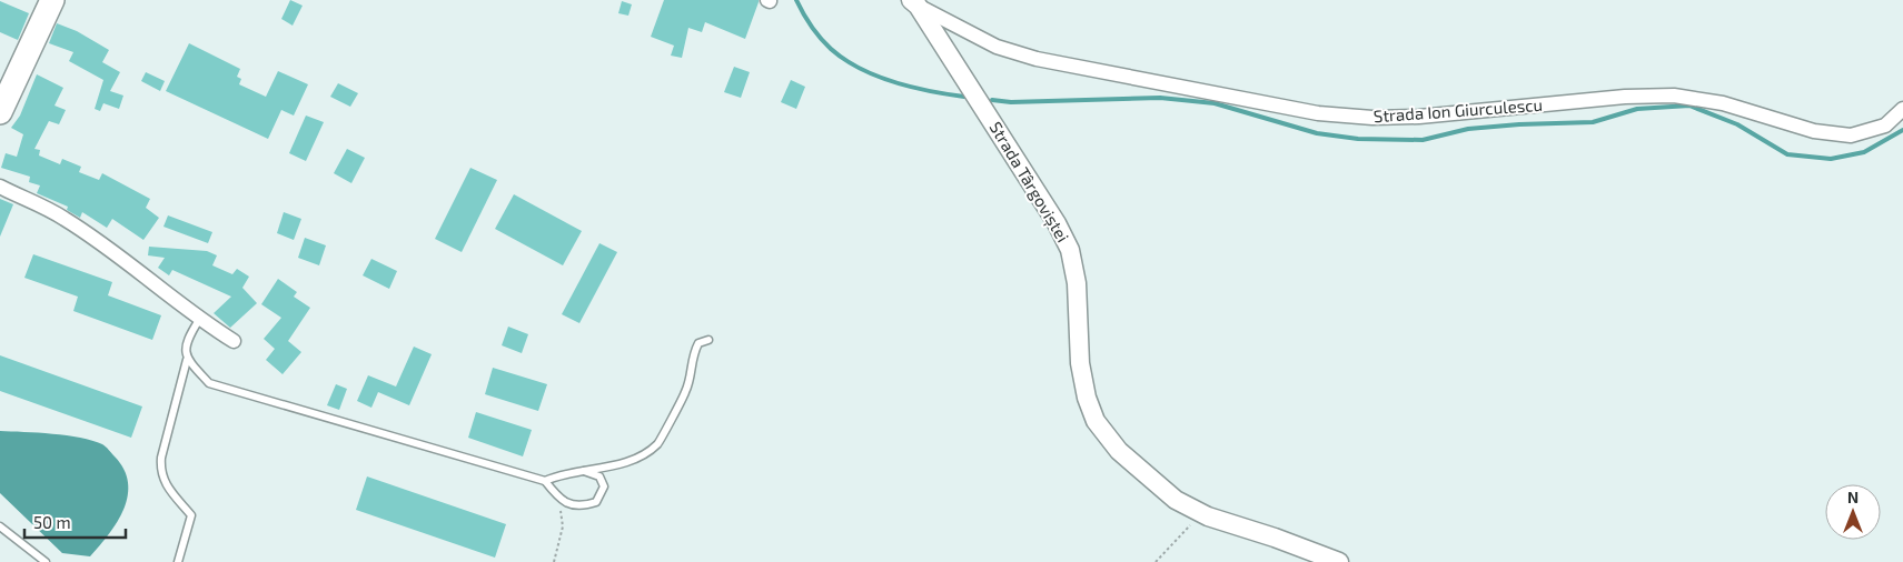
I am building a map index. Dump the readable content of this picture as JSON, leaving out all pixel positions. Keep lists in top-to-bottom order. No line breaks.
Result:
{"streets":{"main road":["Strada Târgoviștei"],"street":["Strada Ion Giurculescu"]},"crossings":[["Strada Ion Giurculescu","Strada Târgoviștei"]],"scale_bar":"50 m","north":"top"}
